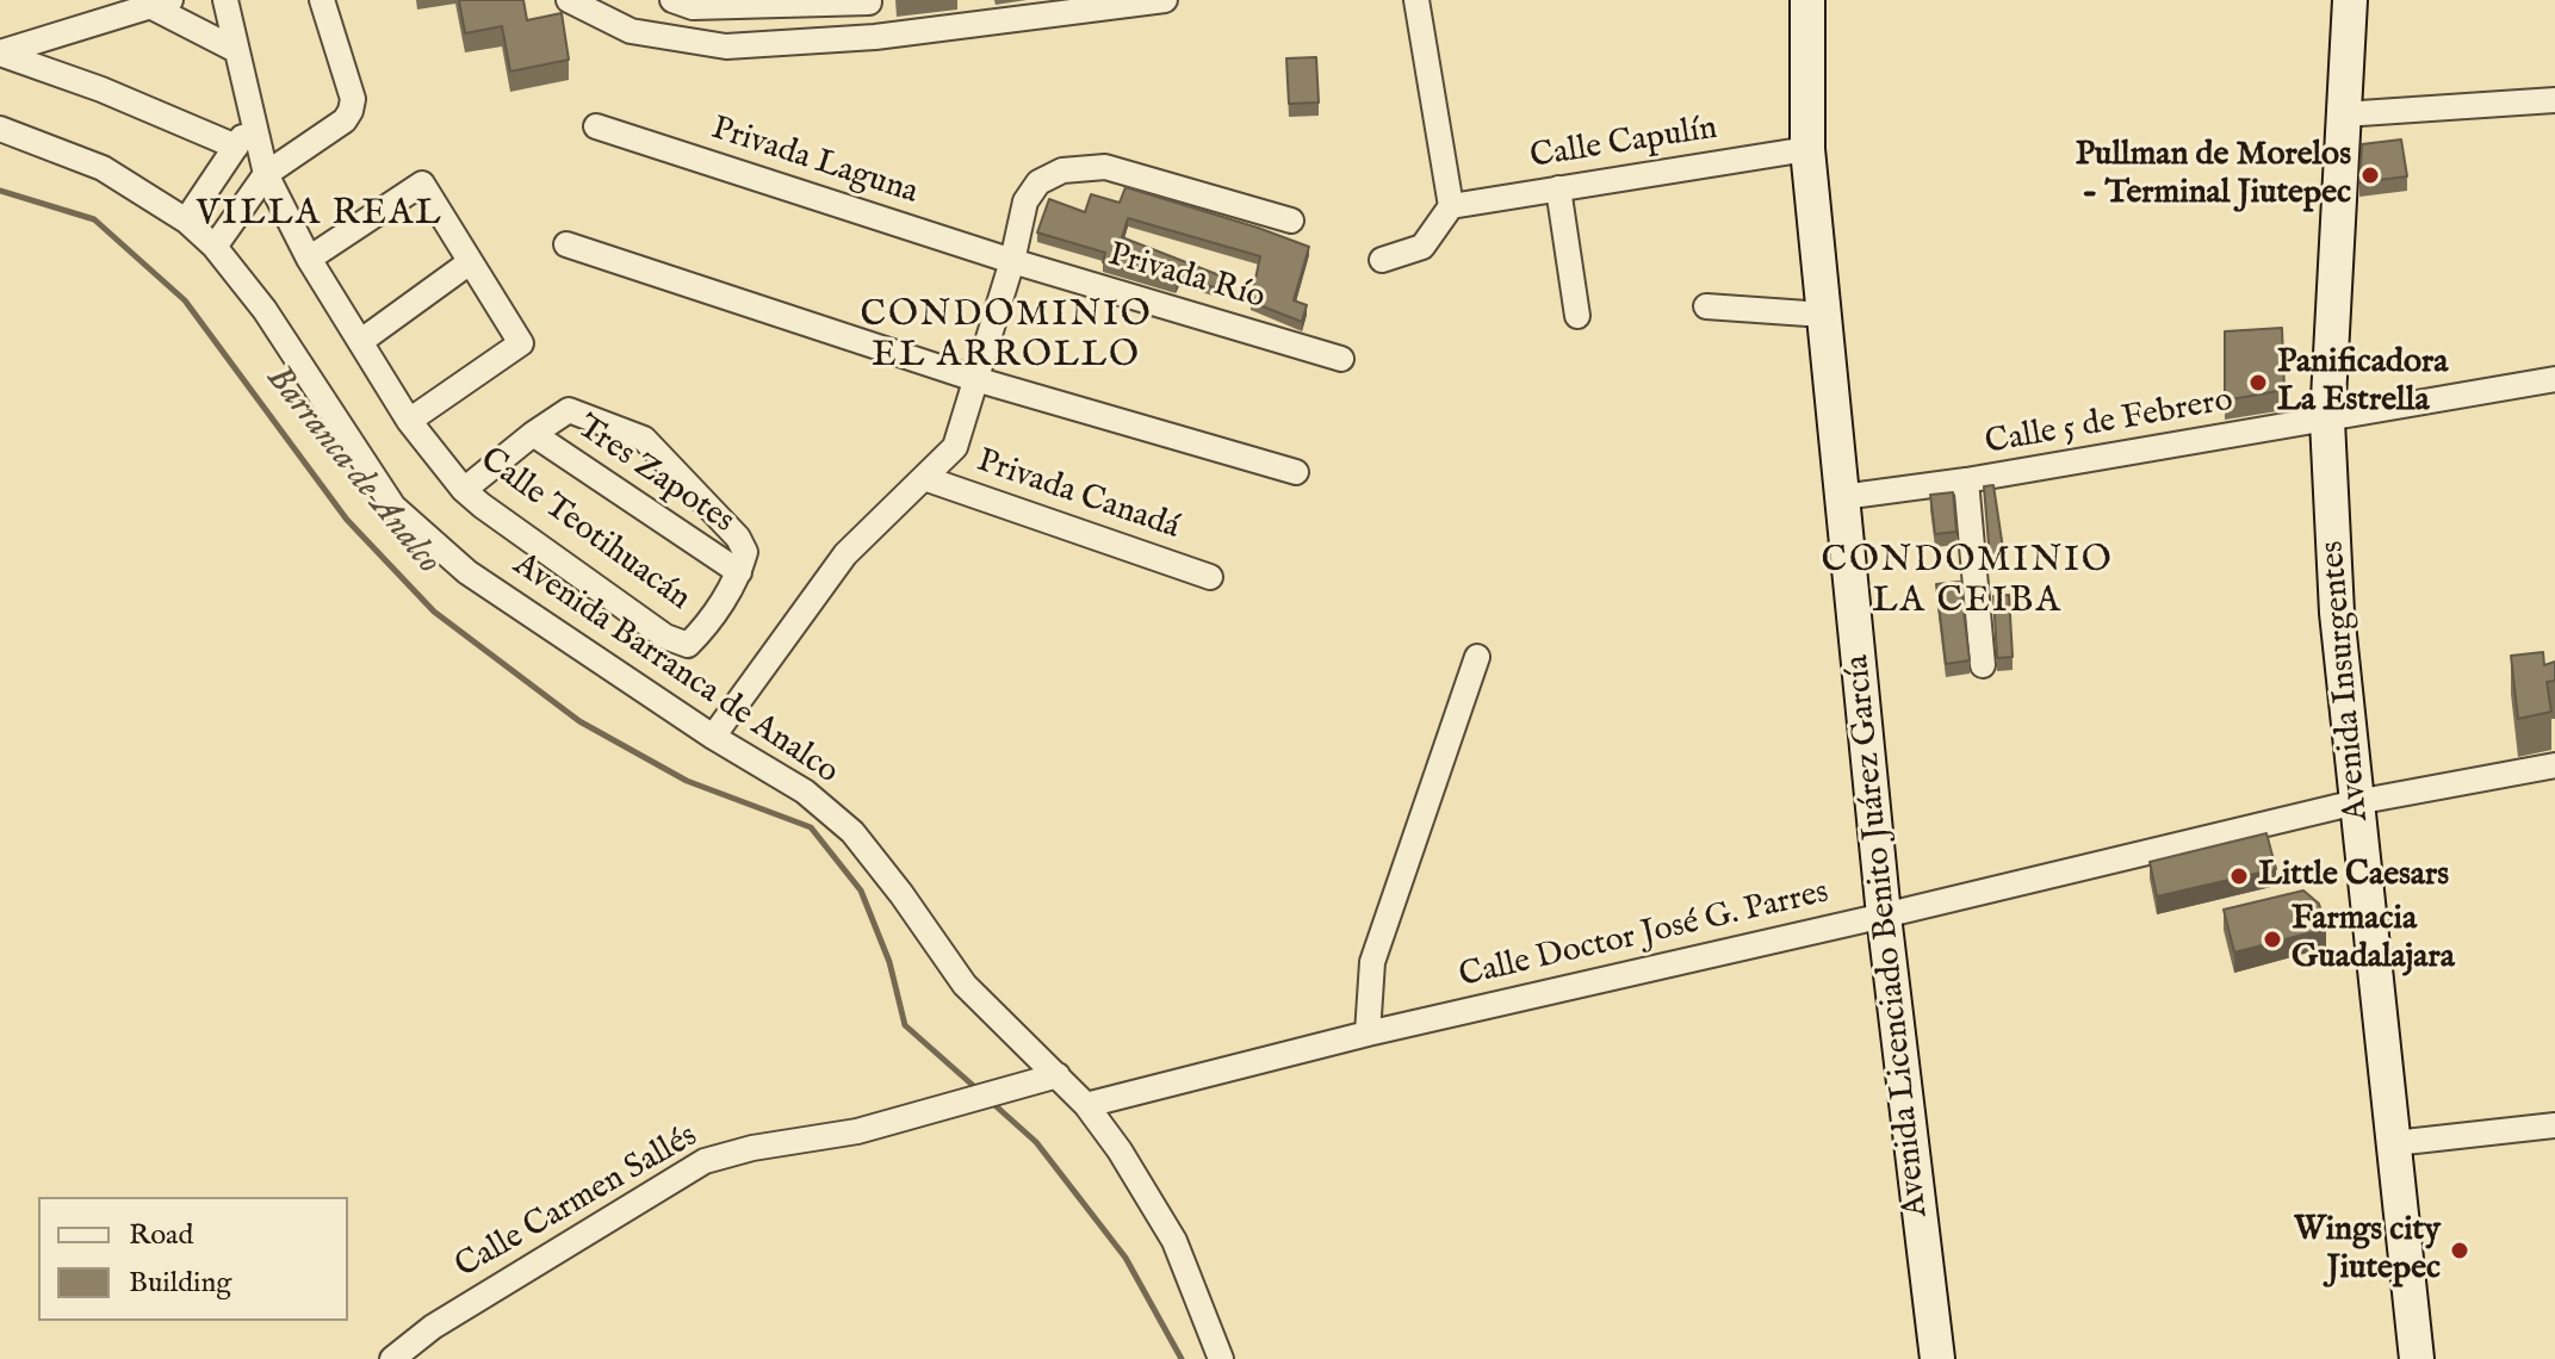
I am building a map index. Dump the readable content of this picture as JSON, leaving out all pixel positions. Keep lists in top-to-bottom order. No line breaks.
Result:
{"streets":{"main road":["Avenida Insurgentes","Avenida Licenciado Benito Juárez García"],"street":["Calle Capulín","Privada Laguna","Privada Río","Calle 5 de Febrero","Tres Zapotes","Privada Canadá","Calle Teotihuacán","Avenida Barranca de Analco","Calle Doctor José G. Parres","Calle Carmen Sallés"]},"crossings":[["Calle Capulín","Avenida Licenciado Benito Juárez García"],["Privada Laguna","Privada Río"],["Calle 5 de Febrero","Avenida Insurgentes"],["Calle 5 de Febrero","Avenida Licenciado Benito Juárez García"],["Tres Zapotes","Calle Teotihuacán"],["Avenida Barranca de Analco","Calle Doctor José G. Parres"],["Avenida Barranca de Analco","Calle Carmen Sallés"],["Avenida Insurgentes","Calle Doctor José G. Parres"],["Calle Doctor José G. Parres","Avenida Licenciado Benito Juárez García"]],"districts":["VILLA REAL","CONDOMINIO EL ARROLLO","CONDOMINIO LA CEIBA"],"water":["Barranca de Analco"],"places":["Pullman de Morelos - Terminal Jiutepec","Panificadora La Estrella","Little Caesars","Farmacia Guadalajara","Wings city Jiutepec"],"legend":["Road","Building"]}
